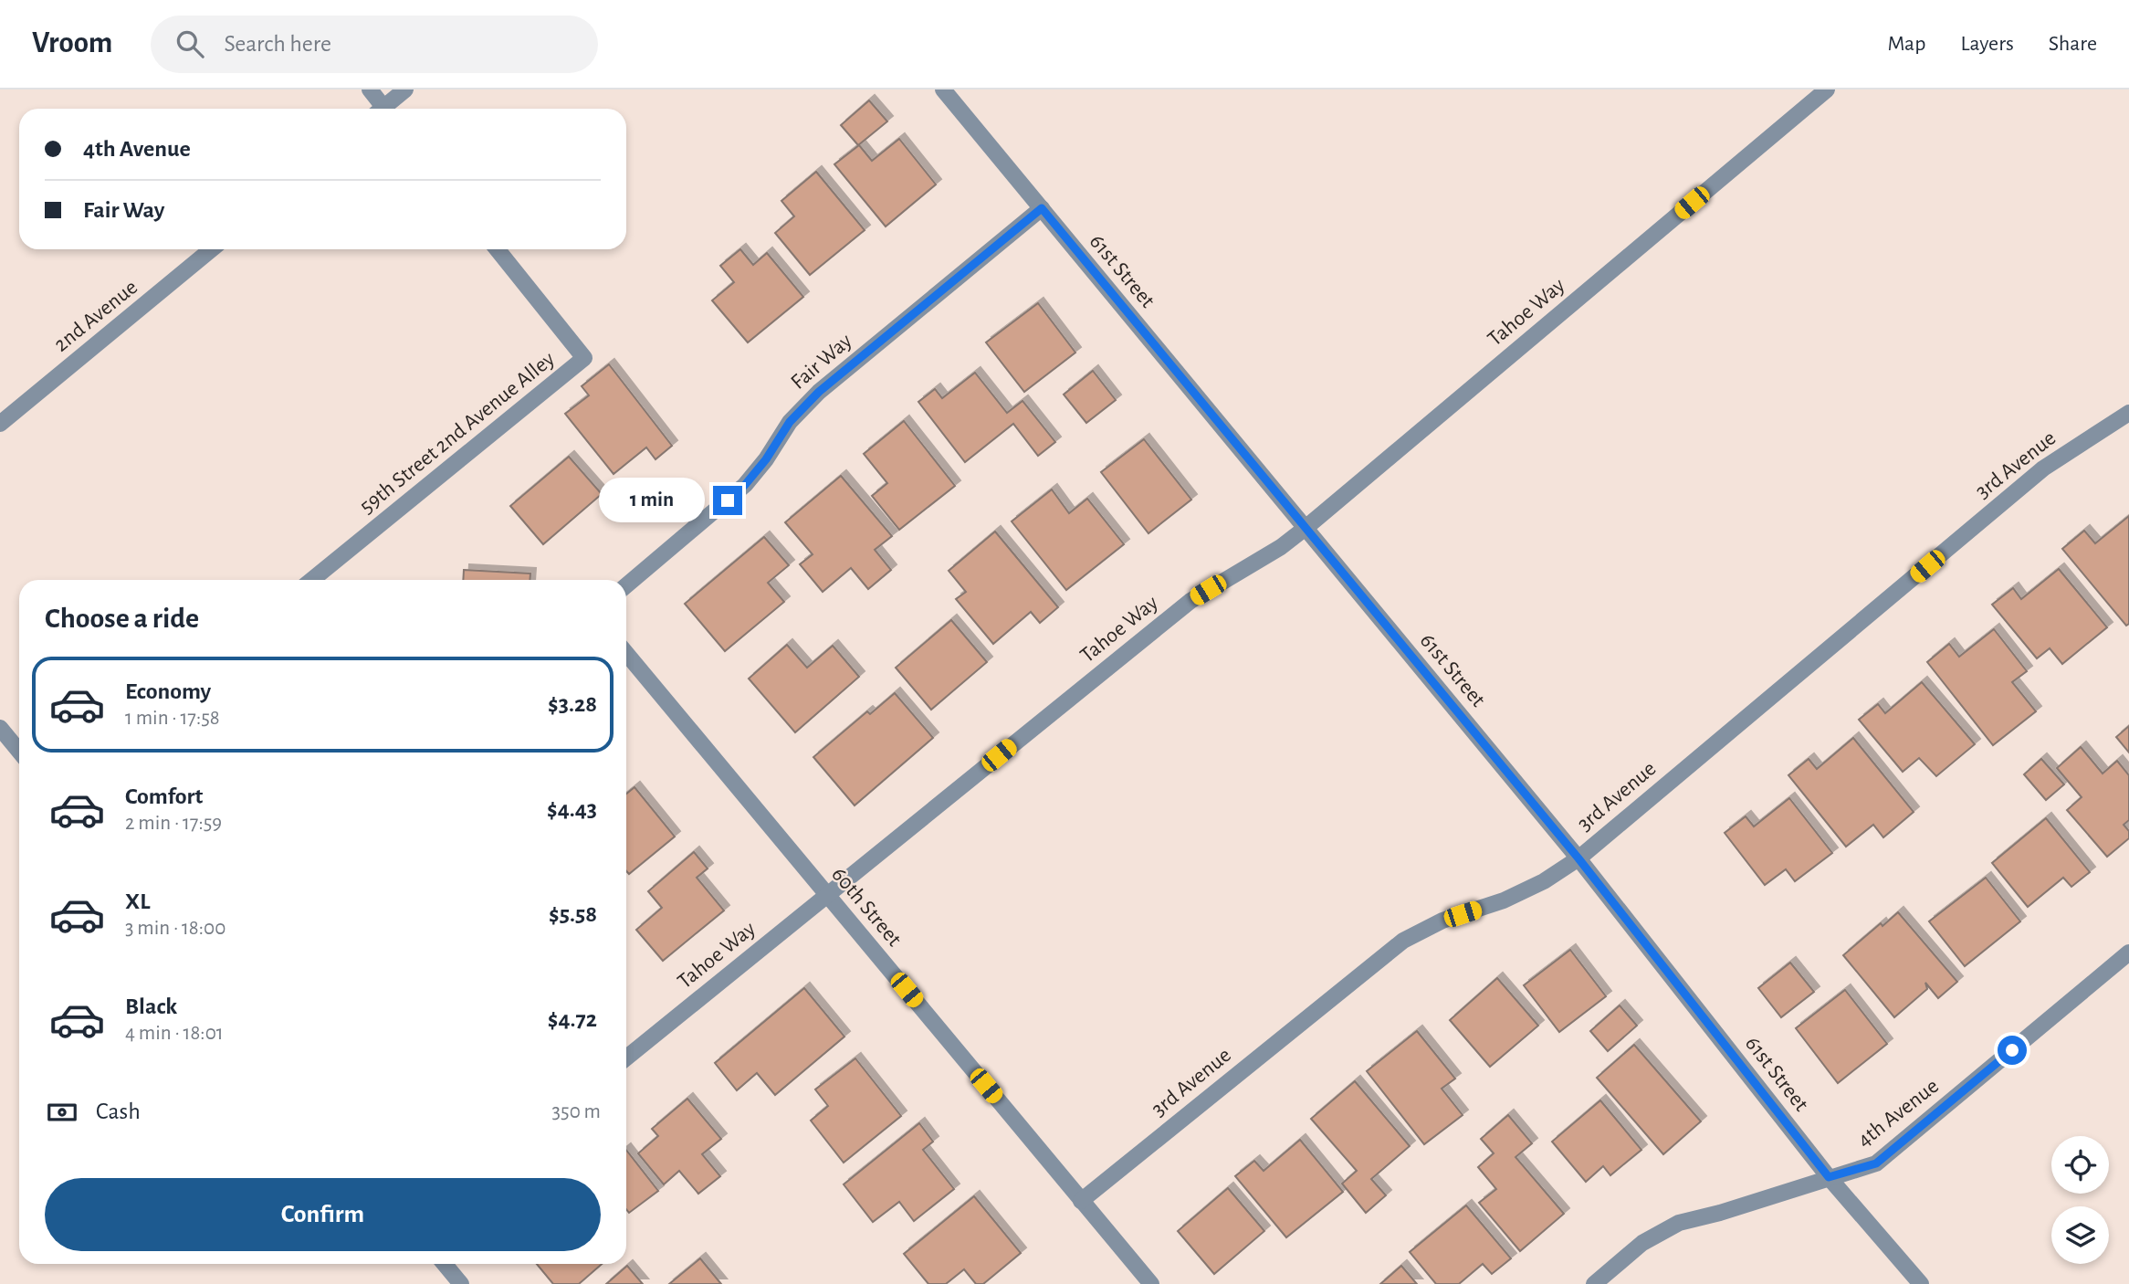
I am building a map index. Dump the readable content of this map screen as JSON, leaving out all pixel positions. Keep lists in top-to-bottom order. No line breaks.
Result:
{"streets":{"street":["61st Street","Tahoe Way","2nd Avenue","Fair Way","59th Street 2nd Avenue Alley","3rd Avenue","60th Street","4th Avenue"]},"crossings":[["61st Street","Tahoe Way"],["61st Street","Fair Way"],["61st Street","3rd Avenue"],["61st Street","4th Avenue"],["Tahoe Way","60th Street"],["3rd Avenue","60th Street"]],"page":{"header":"Vroom","search":"Search here","nav":["Map","Layers","Share"],"banner":["4th Avenue","Fair Way"],"bubble":"1 min","heading":"Choose a ride","list":[{"name":"Economy","note":"1 min · 17:58","value":"$3.28"},{"name":"Comfort","note":"2 min · 17:59","value":"$4.43"},{"name":"XL","note":"3 min · 18:00","value":"$5.58"},{"name":"Black","note":"4 min · 18:01","value":"$4.72"}],"pay":["Cash","350 m"],"buttons":"Confirm"}}
